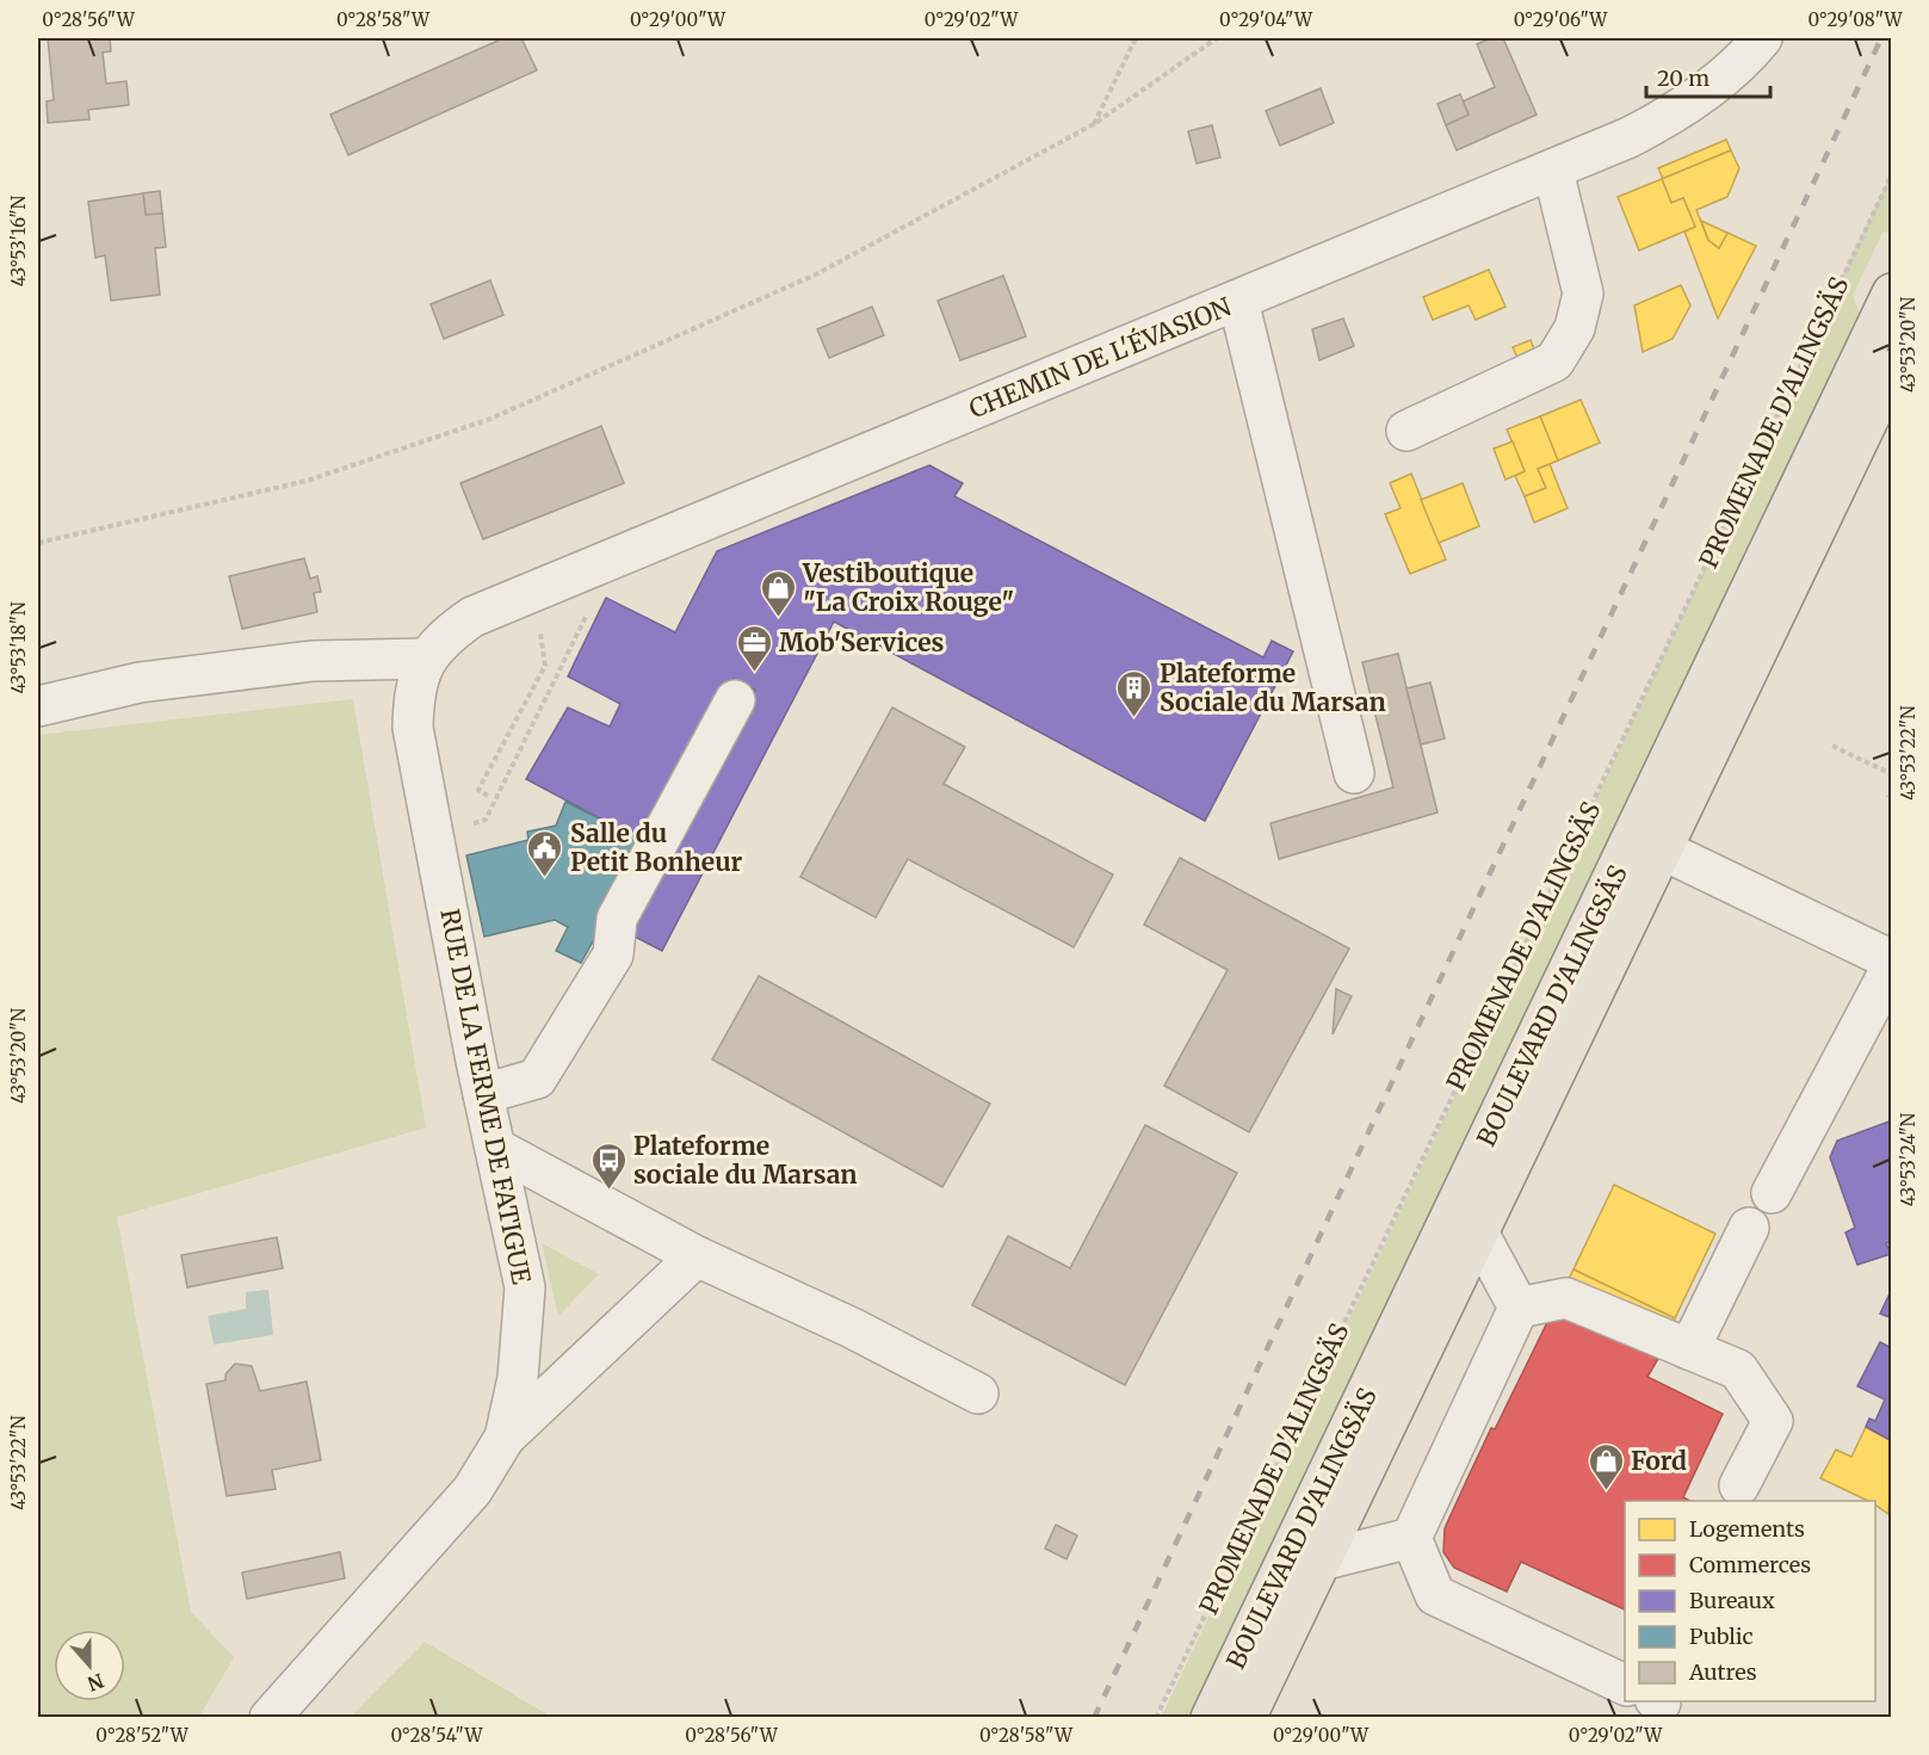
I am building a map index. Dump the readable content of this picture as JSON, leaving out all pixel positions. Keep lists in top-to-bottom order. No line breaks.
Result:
{"streets":{"main road":["BOULEVARD D'ALINGSÄS"],"street":["CHEMIN DE L'ÉVASION","RUE DE LA FERME DE FATIGUE"],"path":["PROMENADE D'ALINGSÄS"]},"crossings":[["CHEMIN DE L'ÉVASION","RUE DE LA FERME DE FATIGUE"]],"places":{"shop":["Vestiboutique \"La Croix Rouge\"","Ford"],"office":["Mob'Services"],"building":["Plateforme Sociale du Marsan"],"public building":["Salle du Petit Bonheur"],"bus stop":["Plateforme sociale du Marsan"]},"legend":["Logements","Commerces","Bureaux","Public","Autres"],"scale_bar":"20 m","north":"bottom","coordinates":["0°28'56\"W","0°28'58\"W","0°29'00\"W","0°29'02\"W","0°29'04\"W","0°29'06\"W","0°29'08\"W","43°53'16\"N","43°53'20\"N","43°53'18\"N","43°53'22\"N","43°53'24\"N","0°28'52\"W","0°28'54\"W"]}
